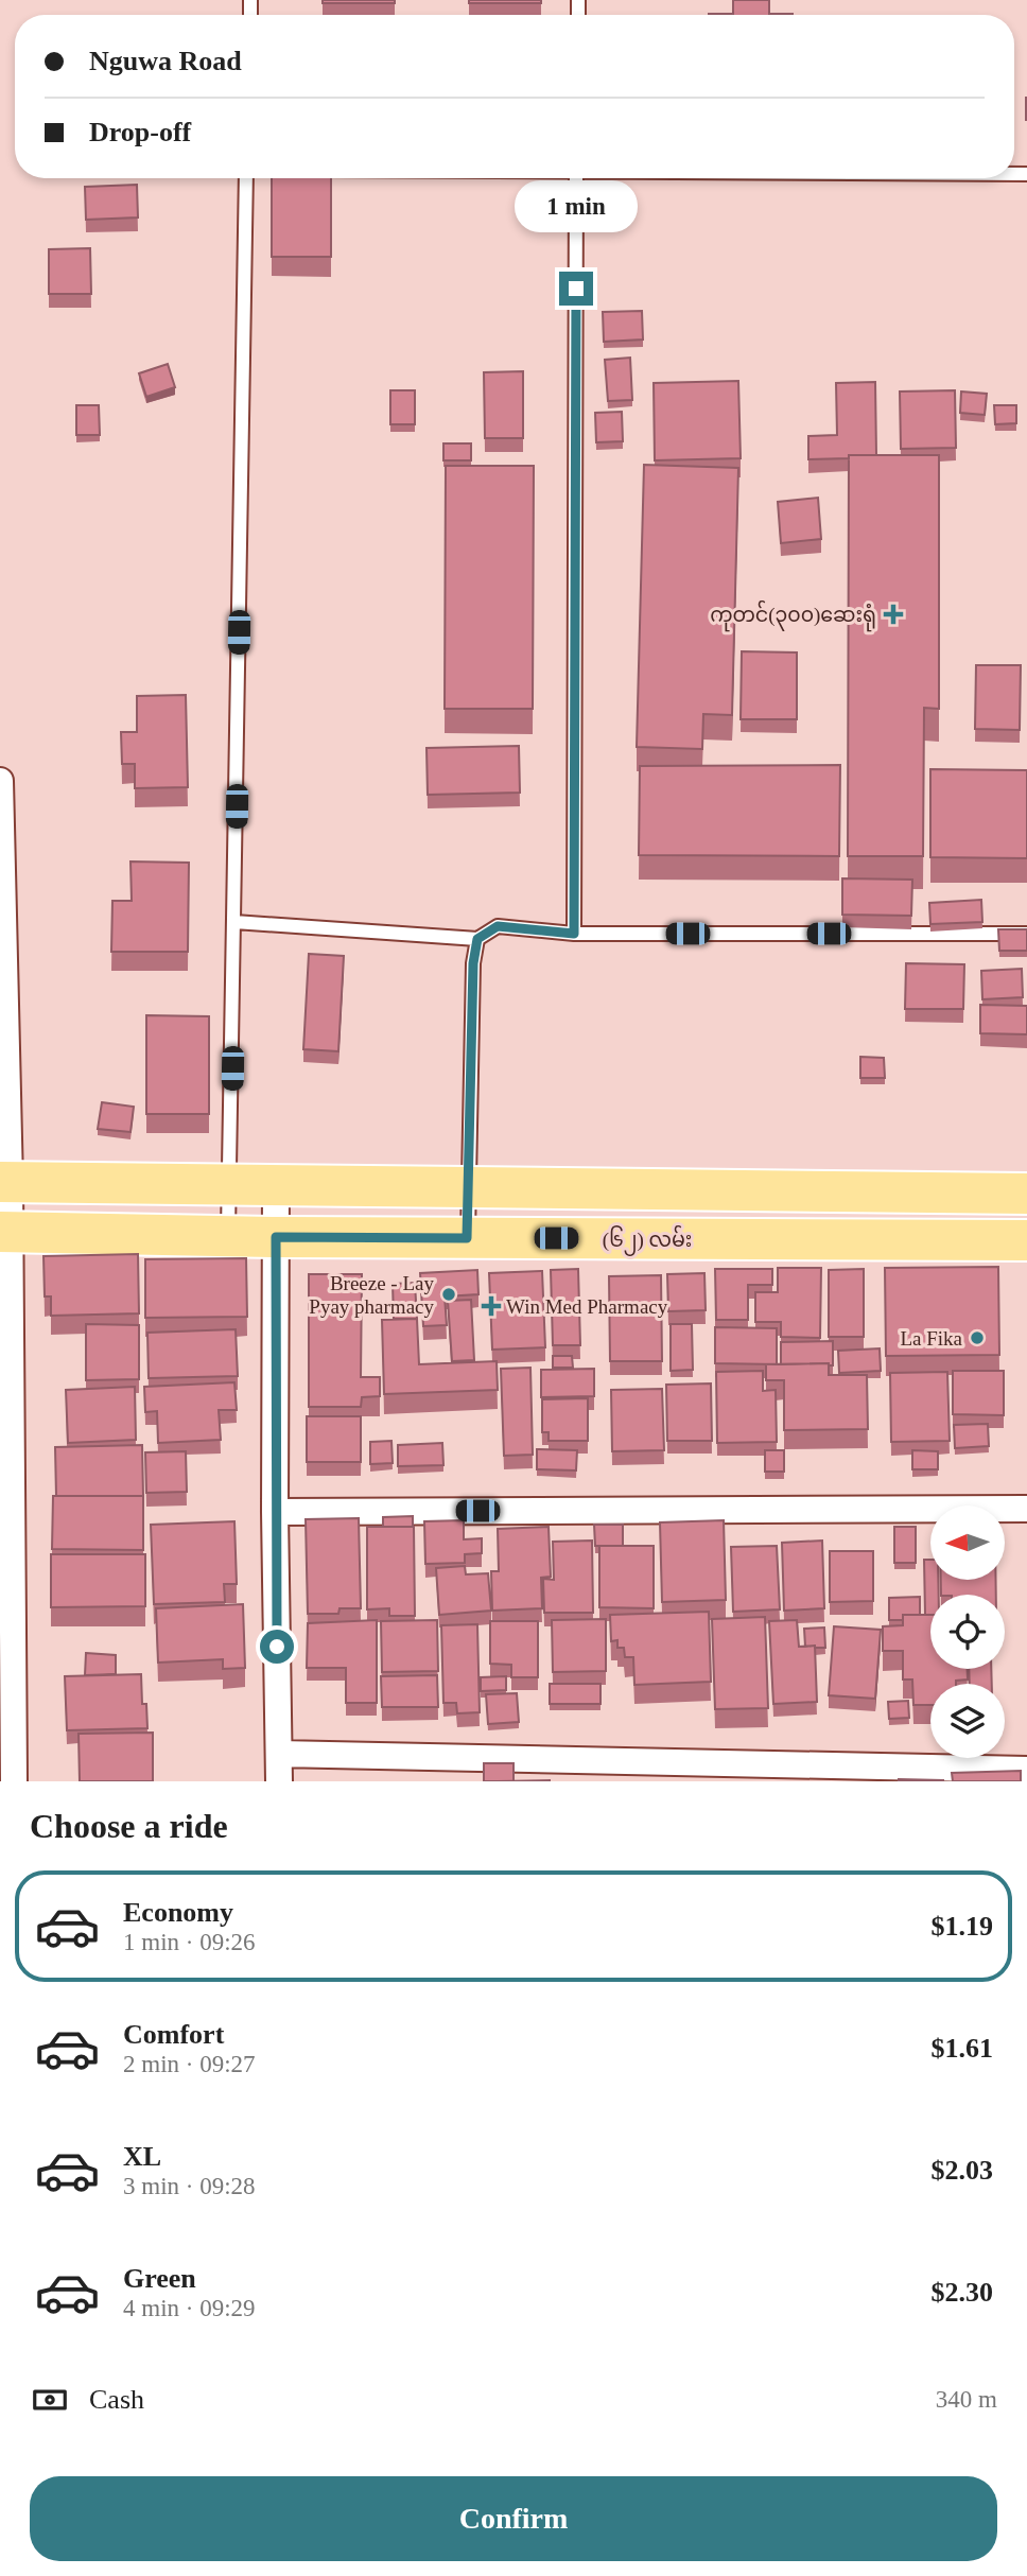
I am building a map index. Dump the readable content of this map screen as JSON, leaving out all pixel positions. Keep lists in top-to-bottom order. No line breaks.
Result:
{"streets":{"main road":["(၆၂) လမ်း"]},"places":{"health":["ကုတင်(၃၀၀)ဆေးရုံ","Win Med Pharmacy"],"other":["Breeze - Lay Pyay pharmacy","La Fika"]},"north":"left","page":{"banner":["Nguwa Road","Drop-off"],"bubble":"1 min","heading":"Choose a ride","list":[{"name":"Economy","note":"1 min · 09:26","value":"$1.19"},{"name":"Comfort","note":"2 min · 09:27","value":"$1.61"},{"name":"XL","note":"3 min · 09:28","value":"$2.03"},{"name":"Green","note":"4 min · 09:29","value":"$2.30"}],"pay":["Cash","340 m"],"buttons":"Confirm"}}
